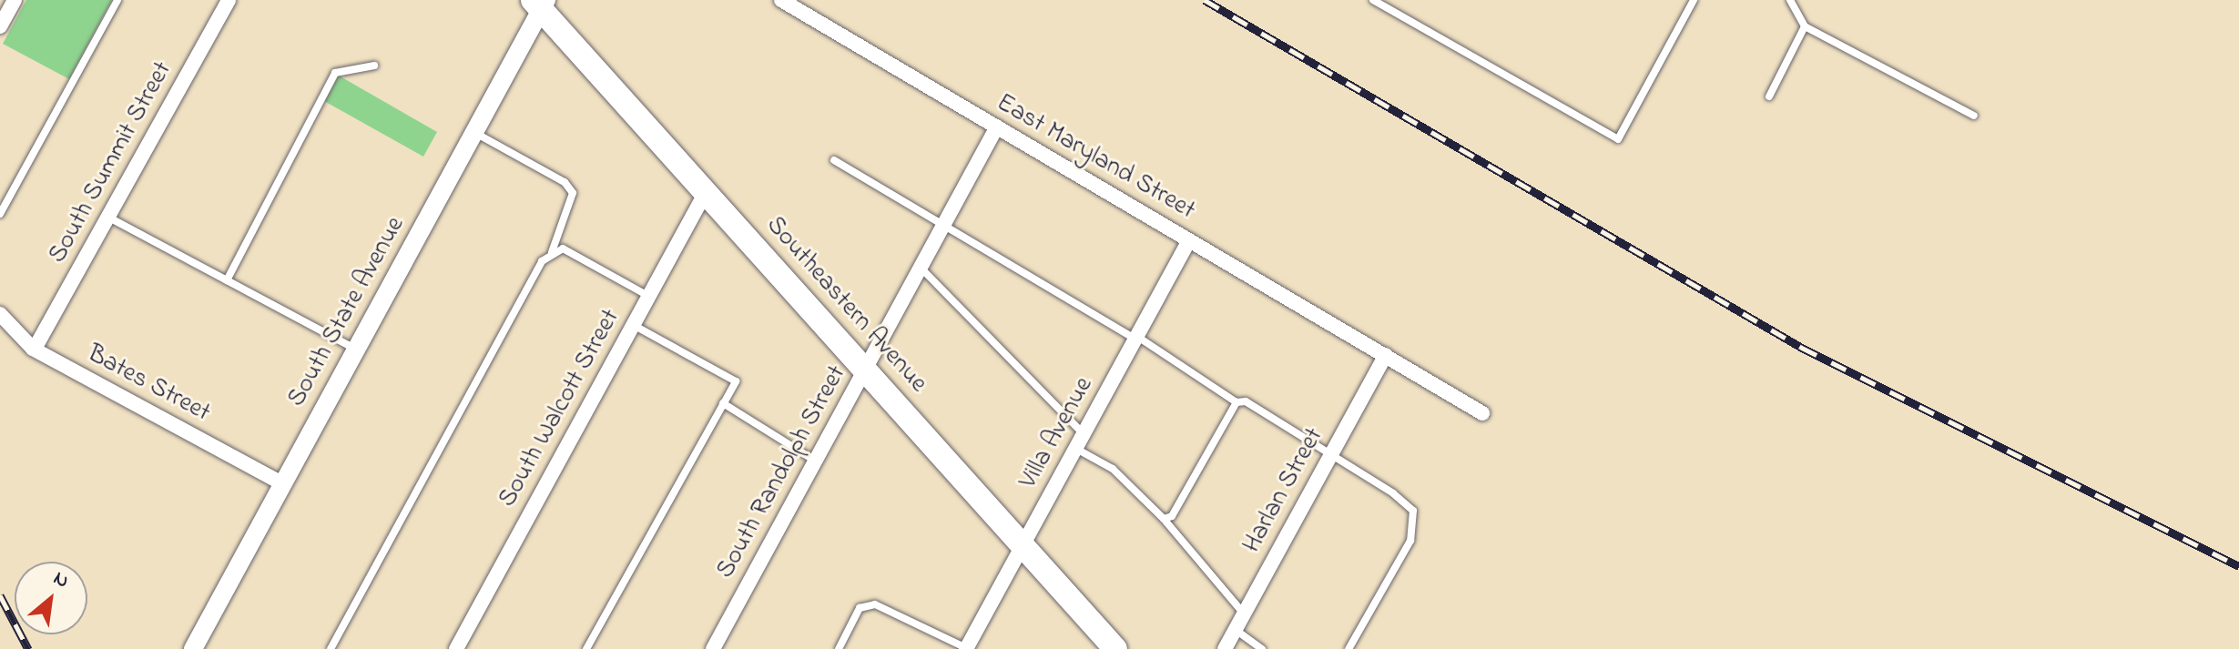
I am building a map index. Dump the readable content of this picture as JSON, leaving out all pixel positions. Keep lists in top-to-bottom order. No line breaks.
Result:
{"streets":{"main road":["Southeastern Avenue"],"street":["East Maryland Street","South Summit Street","South State Avenue","Bates Street","South Walcott Street","Villa Avenue","South Randolph Street","Harlan Street"]},"crossings":[["East Maryland Street","Villa Avenue"],["East Maryland Street","South Randolph Street"],["East Maryland Street","Harlan Street"],["South Summit Street","Bates Street"],["Southeastern Avenue","South State Avenue"],["Southeastern Avenue","South Walcott Street"],["Southeastern Avenue","Villa Avenue"],["Southeastern Avenue","South Randolph Street"],["South State Avenue","Bates Street"]],"north":"top right"}
